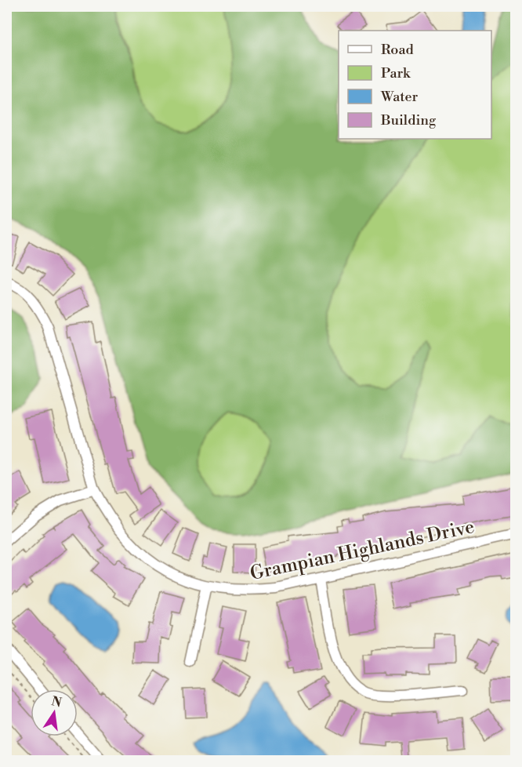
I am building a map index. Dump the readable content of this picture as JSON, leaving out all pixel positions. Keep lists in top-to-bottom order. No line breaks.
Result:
{"streets":{"street":["Grampian Highlands Drive"]},"legend":["Road","Park","Water","Building"],"north":"top"}
